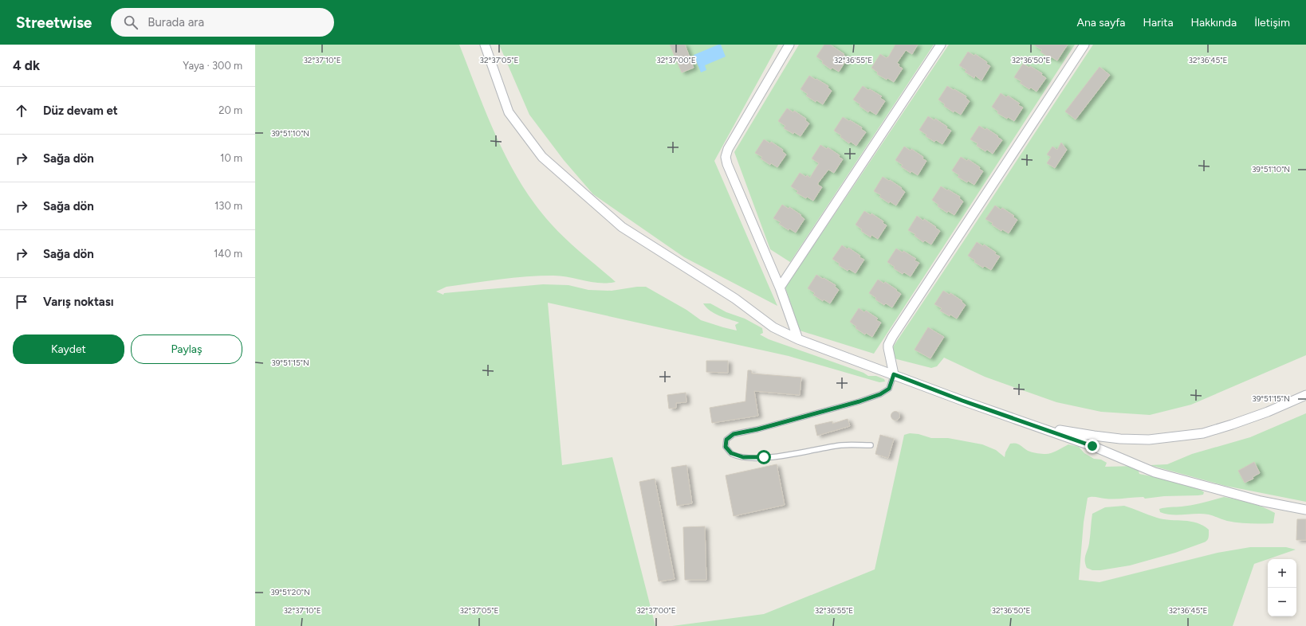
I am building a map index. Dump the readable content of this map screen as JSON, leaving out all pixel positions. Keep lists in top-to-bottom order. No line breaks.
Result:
{"page":{"header":"Streetwise","search":"Burada ara","nav":["Ana sayfa","Harita","Hakkında","İletişim"],"heading":["4 dk","Yaya · 300 m"],"list":[["Düz devam et","20 m"],["Sağa dön","10 m"],["Sağa dön","130 m"],["Sağa dön","140 m"],"Varış noktası"],"buttons":["Kaydet","Paylaş"],"map_buttons":["+","−"]},"coordinates":["32°37'10\"E","32°37'05\"E","32°37'00\"E","32°36'55\"E","32°36'50\"E","32°36'45\"E","39°51'10\"N","39°51'15\"N","39°51'20\"N"]}
